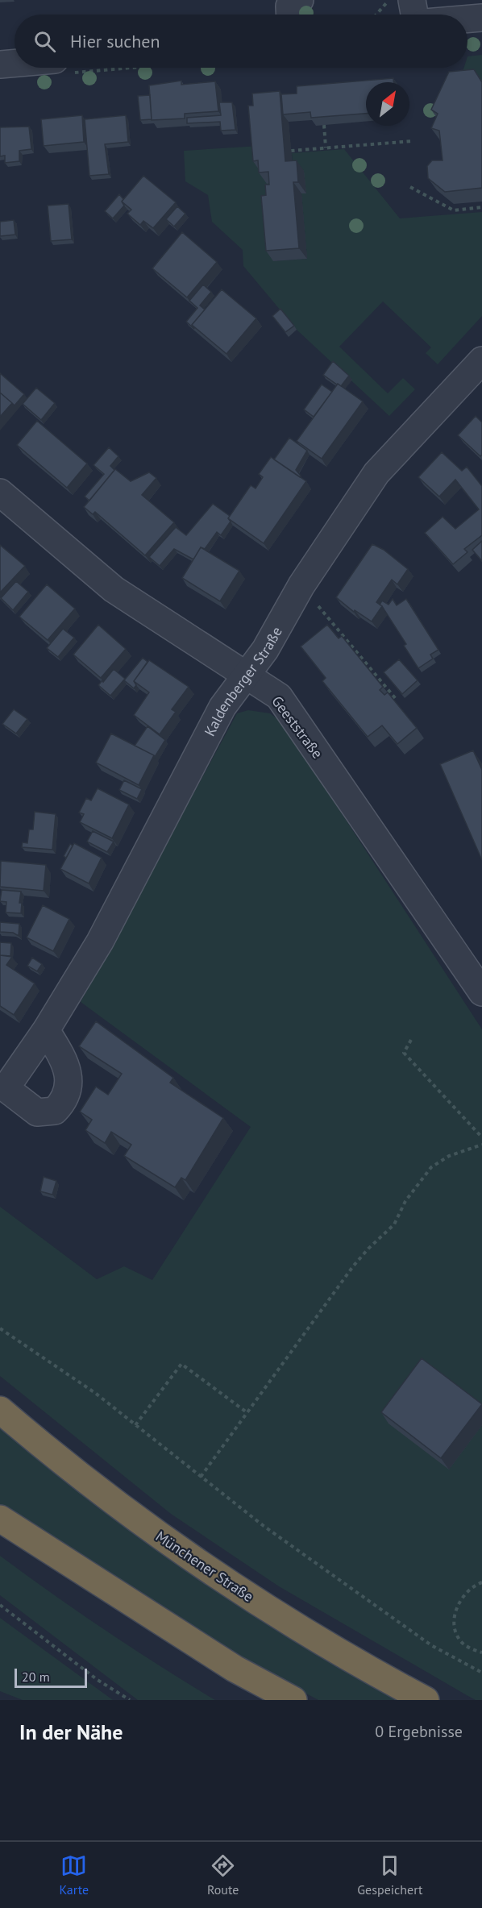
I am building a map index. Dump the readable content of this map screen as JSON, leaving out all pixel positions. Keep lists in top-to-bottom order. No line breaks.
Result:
{"streets":{"highway":["Münchener Straße"],"street":["Kaldenberger Straße","Geeststraße"]},"crossings":[["Kaldenberger Straße","Geeststraße"]],"scale_bar":"20 m","north":"top right","page":{"search":"Hier suchen","scale":"20 m","heading":["In der Nähe","0 Ergebnisse"],"nav":["Karte","Route","Gespeichert"]}}
